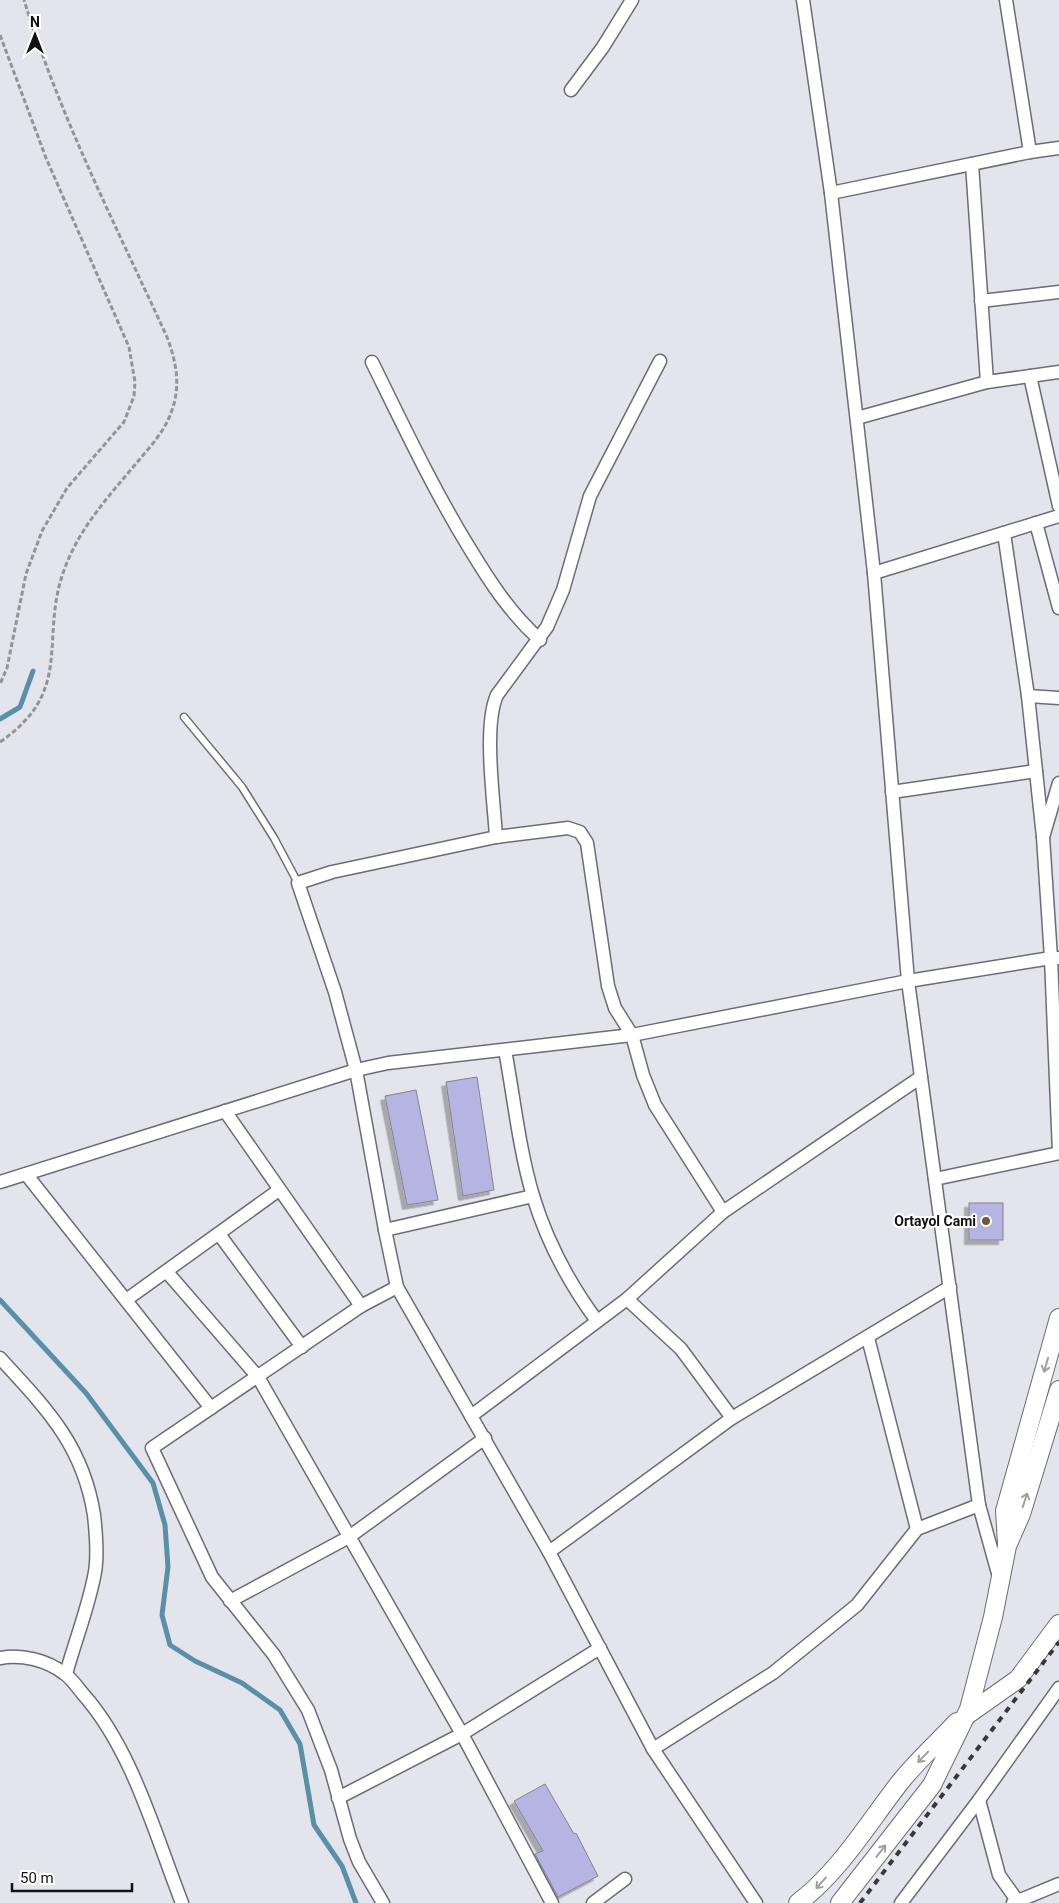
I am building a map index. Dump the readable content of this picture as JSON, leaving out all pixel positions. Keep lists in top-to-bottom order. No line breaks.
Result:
{"places":["Ortayol Cami"],"scale_bar":"50 m","north":"top"}
